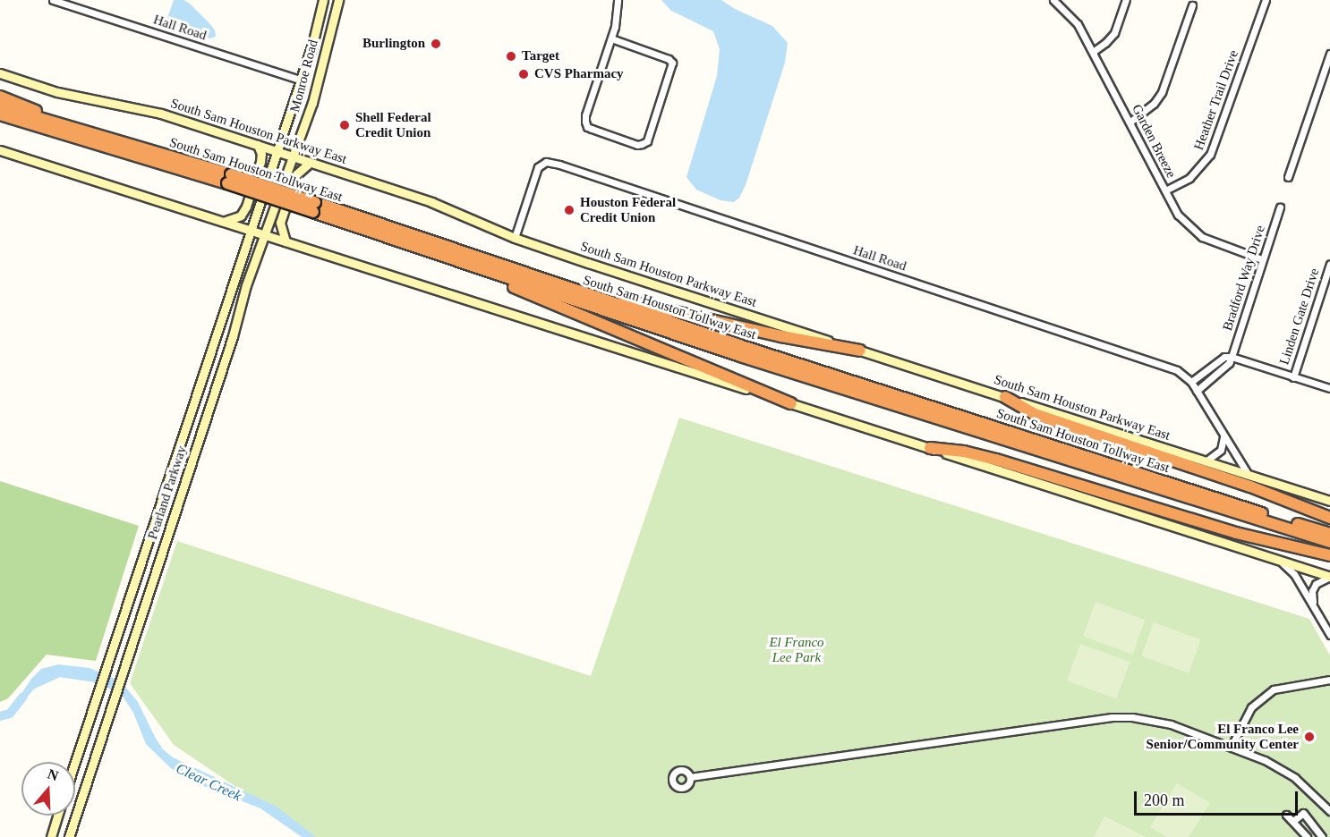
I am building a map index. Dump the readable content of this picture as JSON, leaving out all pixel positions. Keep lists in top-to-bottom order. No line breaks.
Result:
{"streets":{"highway":["South Sam Houston Tollway East"],"main road":["Monroe Road","South Sam Houston Parkway East","Pearland Parkway"],"street":["Hall Road","Heather Trail Drive","Garden Breeze","Bradford Way Drive","Linden Gate Drive"]},"crossings":[["Hall Road","Monroe Road"],["Hall Road","South Sam Houston Parkway East"],["Monroe Road","South Sam Houston Parkway East"],["Monroe Road","Pearland Parkway"],["Heather Trail Drive","Garden Breeze"],["South Sam Houston Parkway East","Pearland Parkway"],["Garden Breeze","Bradford Way Drive"]],"water":["Clear Creek"],"parks":["El Franco Lee Park"],"places":["Burlington","Target","CVS Pharmacy","Shell Federal Credit Union","Houston Federal Credit Union","El Franco Lee Senior/Community Center"],"scale_bar":"200 m","north":"top"}
